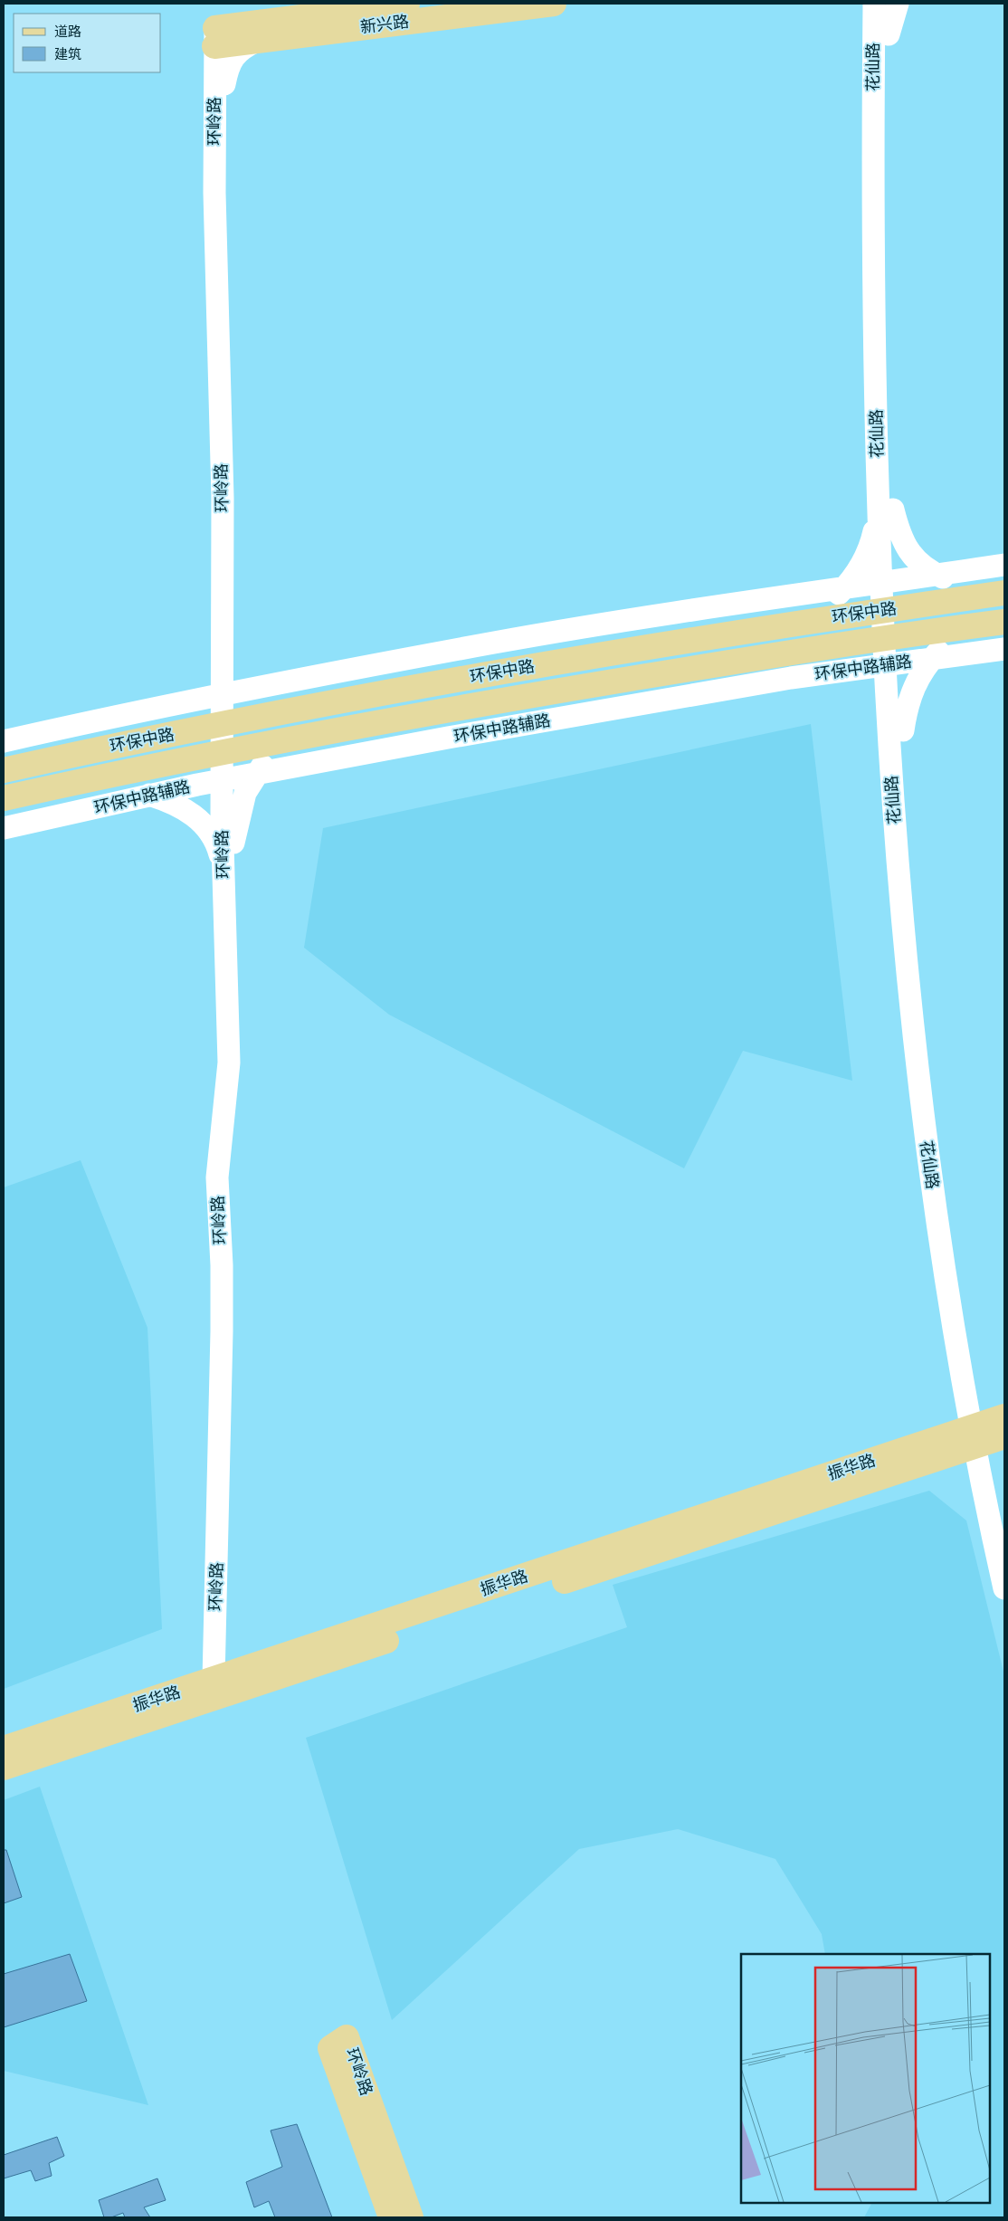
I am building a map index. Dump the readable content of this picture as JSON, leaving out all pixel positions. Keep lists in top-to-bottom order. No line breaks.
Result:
{"streets":{"main road":["新兴路","环岭路","环保中路","振华路"],"street":["花仙路","环保中路辅路"]},"crossings":[["新兴路","环岭路"],["花仙路","环保中路"],["花仙路","环保中路辅路"],["花仙路","振华路"],["环岭路","环保中路"],["环岭路","环保中路辅路"],["环岭路","振华路"]],"legend":["道路","建筑"]}
